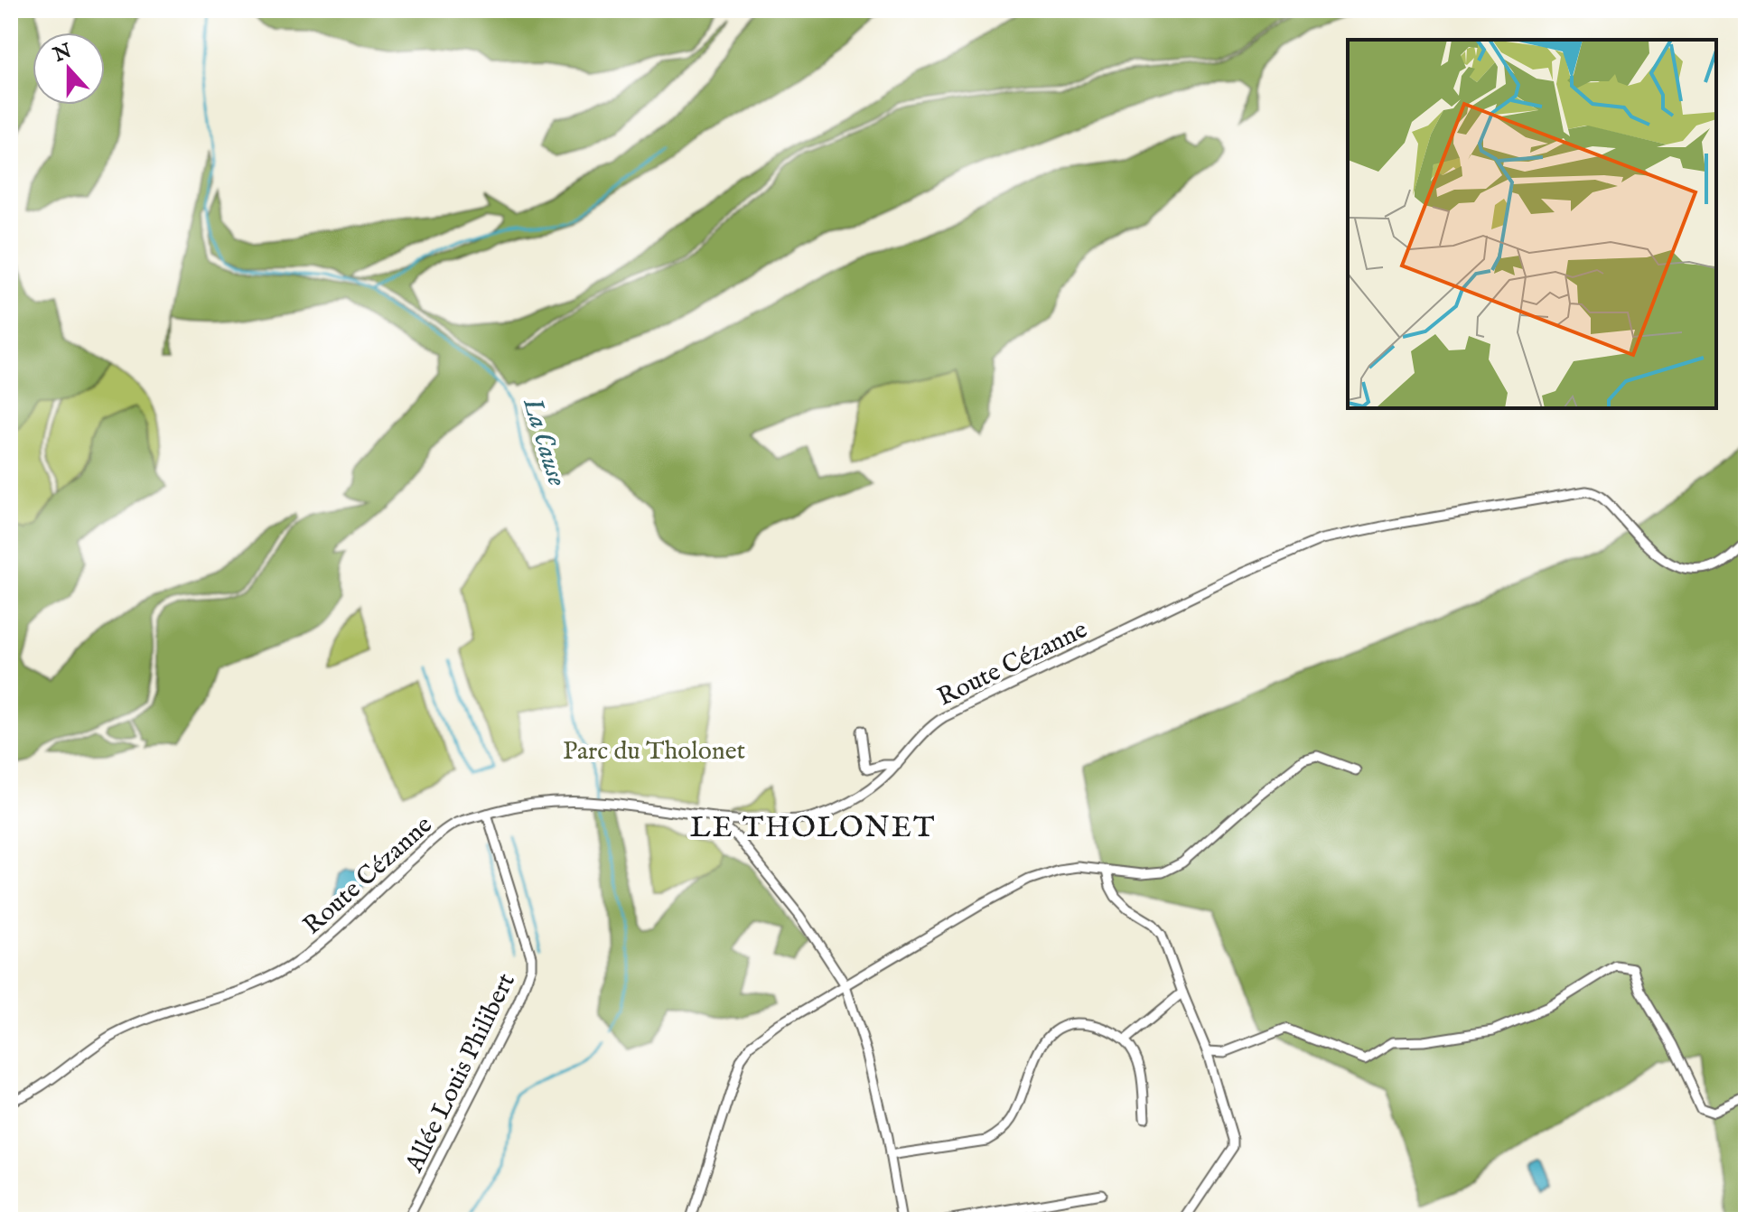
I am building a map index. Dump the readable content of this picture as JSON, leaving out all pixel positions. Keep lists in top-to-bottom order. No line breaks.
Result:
{"streets":{"street":["Route Cézanne","Allée Louis Philibert"]},"crossings":[["Route Cézanne","Allée Louis Philibert"]],"districts":["LE THOLONET"],"water":["La Cause"],"parks":["Parc du Tholonet"],"north":"top"}
